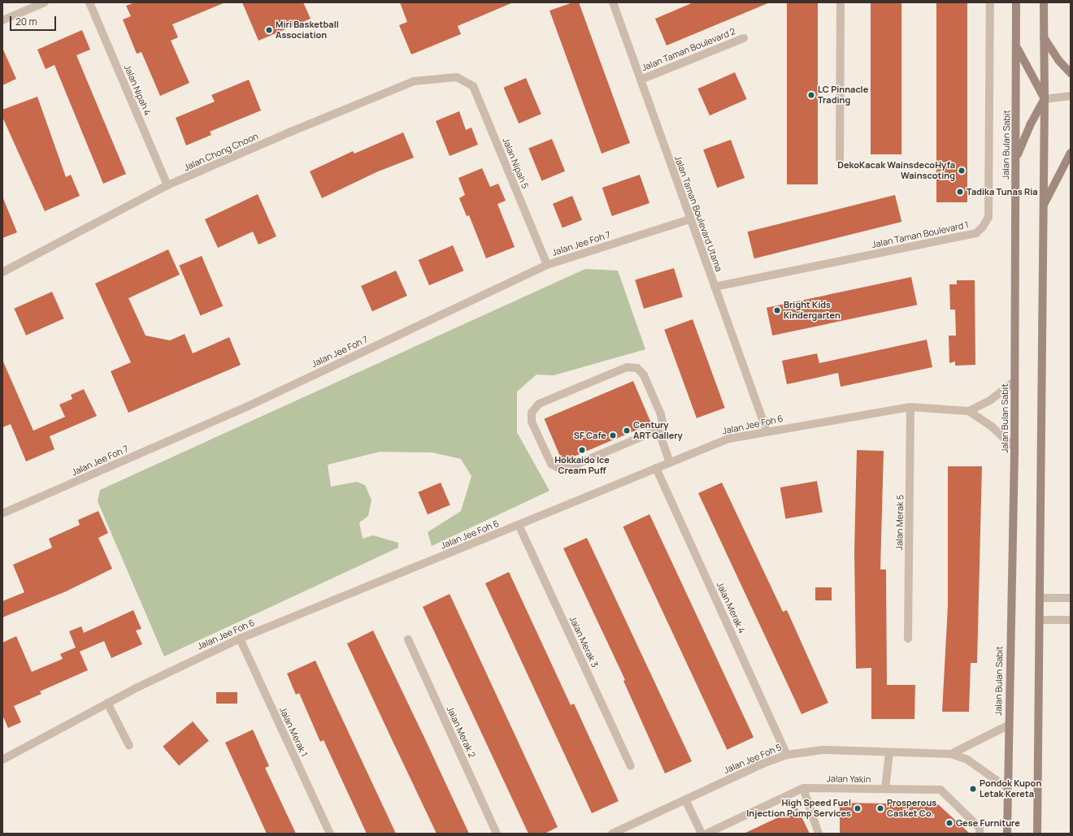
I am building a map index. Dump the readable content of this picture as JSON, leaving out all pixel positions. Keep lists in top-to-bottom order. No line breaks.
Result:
{"streets":{"main road":["Jalan Bulan Sabit"],"street":["Jalan Taman Boulevard 2","Jalan Nipah 4","Jalan Chong Choon","Jalan Nipah 5","Jalan Taman Boulevard Utama","Jalan Taman Boulevard 1","Jalan Jee Foh 7","Jalan Jee Foh 6","Jalan Merak 5","Jalan Merak 4","Jalan Merak 3","Jalan Merak 1","Jalan Merak 2","Jalan Jee Foh 5","Jalan Yakin"]},"crossings":[["Jalan Taman Boulevard 2","Jalan Taman Boulevard Utama"],["Jalan Nipah 4","Jalan Chong Choon"],["Jalan Bulan Sabit","Jalan Jee Foh 5"],["Jalan Chong Choon","Jalan Nipah 5"],["Jalan Nipah 5","Jalan Jee Foh 7"],["Jalan Taman Boulevard Utama","Jalan Taman Boulevard 1"],["Jalan Taman Boulevard Utama","Jalan Jee Foh 7"],["Jalan Taman Boulevard Utama","Jalan Jee Foh 6"],["Jalan Jee Foh 6","Jalan Merak 5"],["Jalan Jee Foh 6","Jalan Merak 4"],["Jalan Jee Foh 6","Jalan Merak 3"],["Jalan Jee Foh 6","Jalan Merak 1"],["Jalan Merak 4","Jalan Jee Foh 5"]],"places":["Miri Basketball Association","LC Pinnacle Trading","DekoKacak WainsdecoHyfa Wainscoting","Tadika Tunas Ria","Bright Kids Kindergarten","Century ART Gallery","SF Cafe","Hokkaido Ice Cream Puff","Pondok Kupon Letak Kereta","High Speed Fuel Injection Pump Services","Prosperous Casket Co.","Gese Furniture"],"scale_bar":"20 m"}
